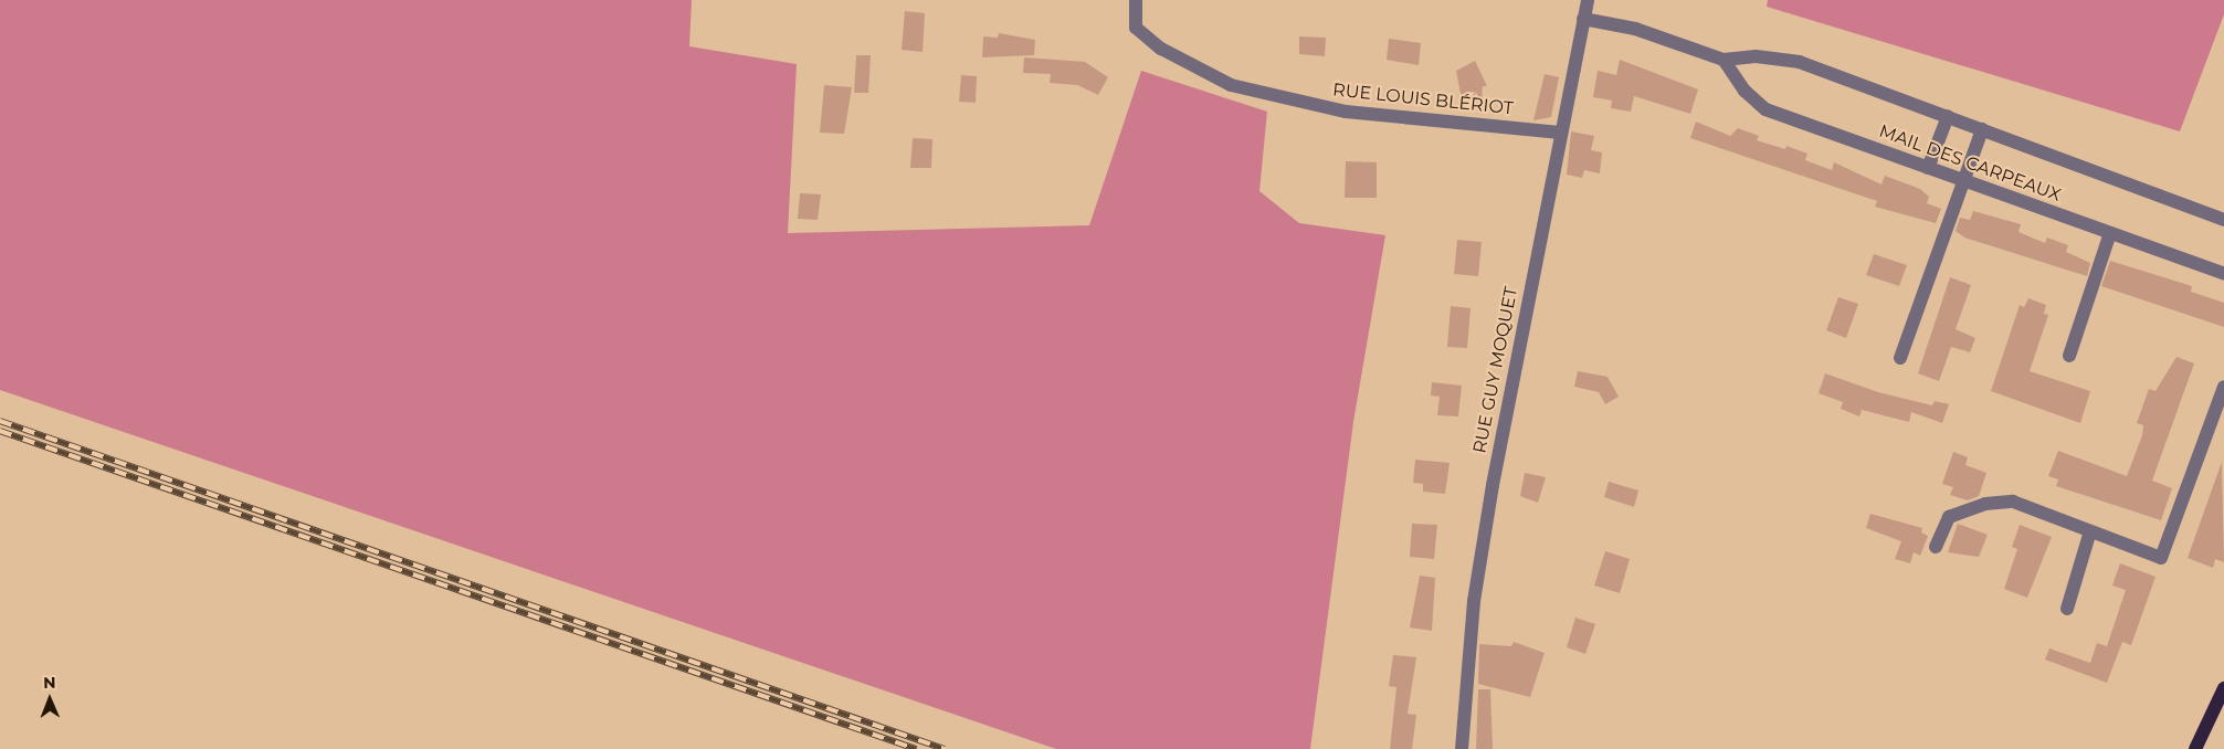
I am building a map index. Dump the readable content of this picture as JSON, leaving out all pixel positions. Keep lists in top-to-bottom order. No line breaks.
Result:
{"streets":{"street":["RUE LOUIS BLÉRIOT","MAIL DES CARPEAUX","RUE GUY MOQUET"]},"crossings":[["RUE LOUIS BLÉRIOT","RUE GUY MOQUET"],["MAIL DES CARPEAUX","RUE GUY MOQUET"]],"north":"top"}
